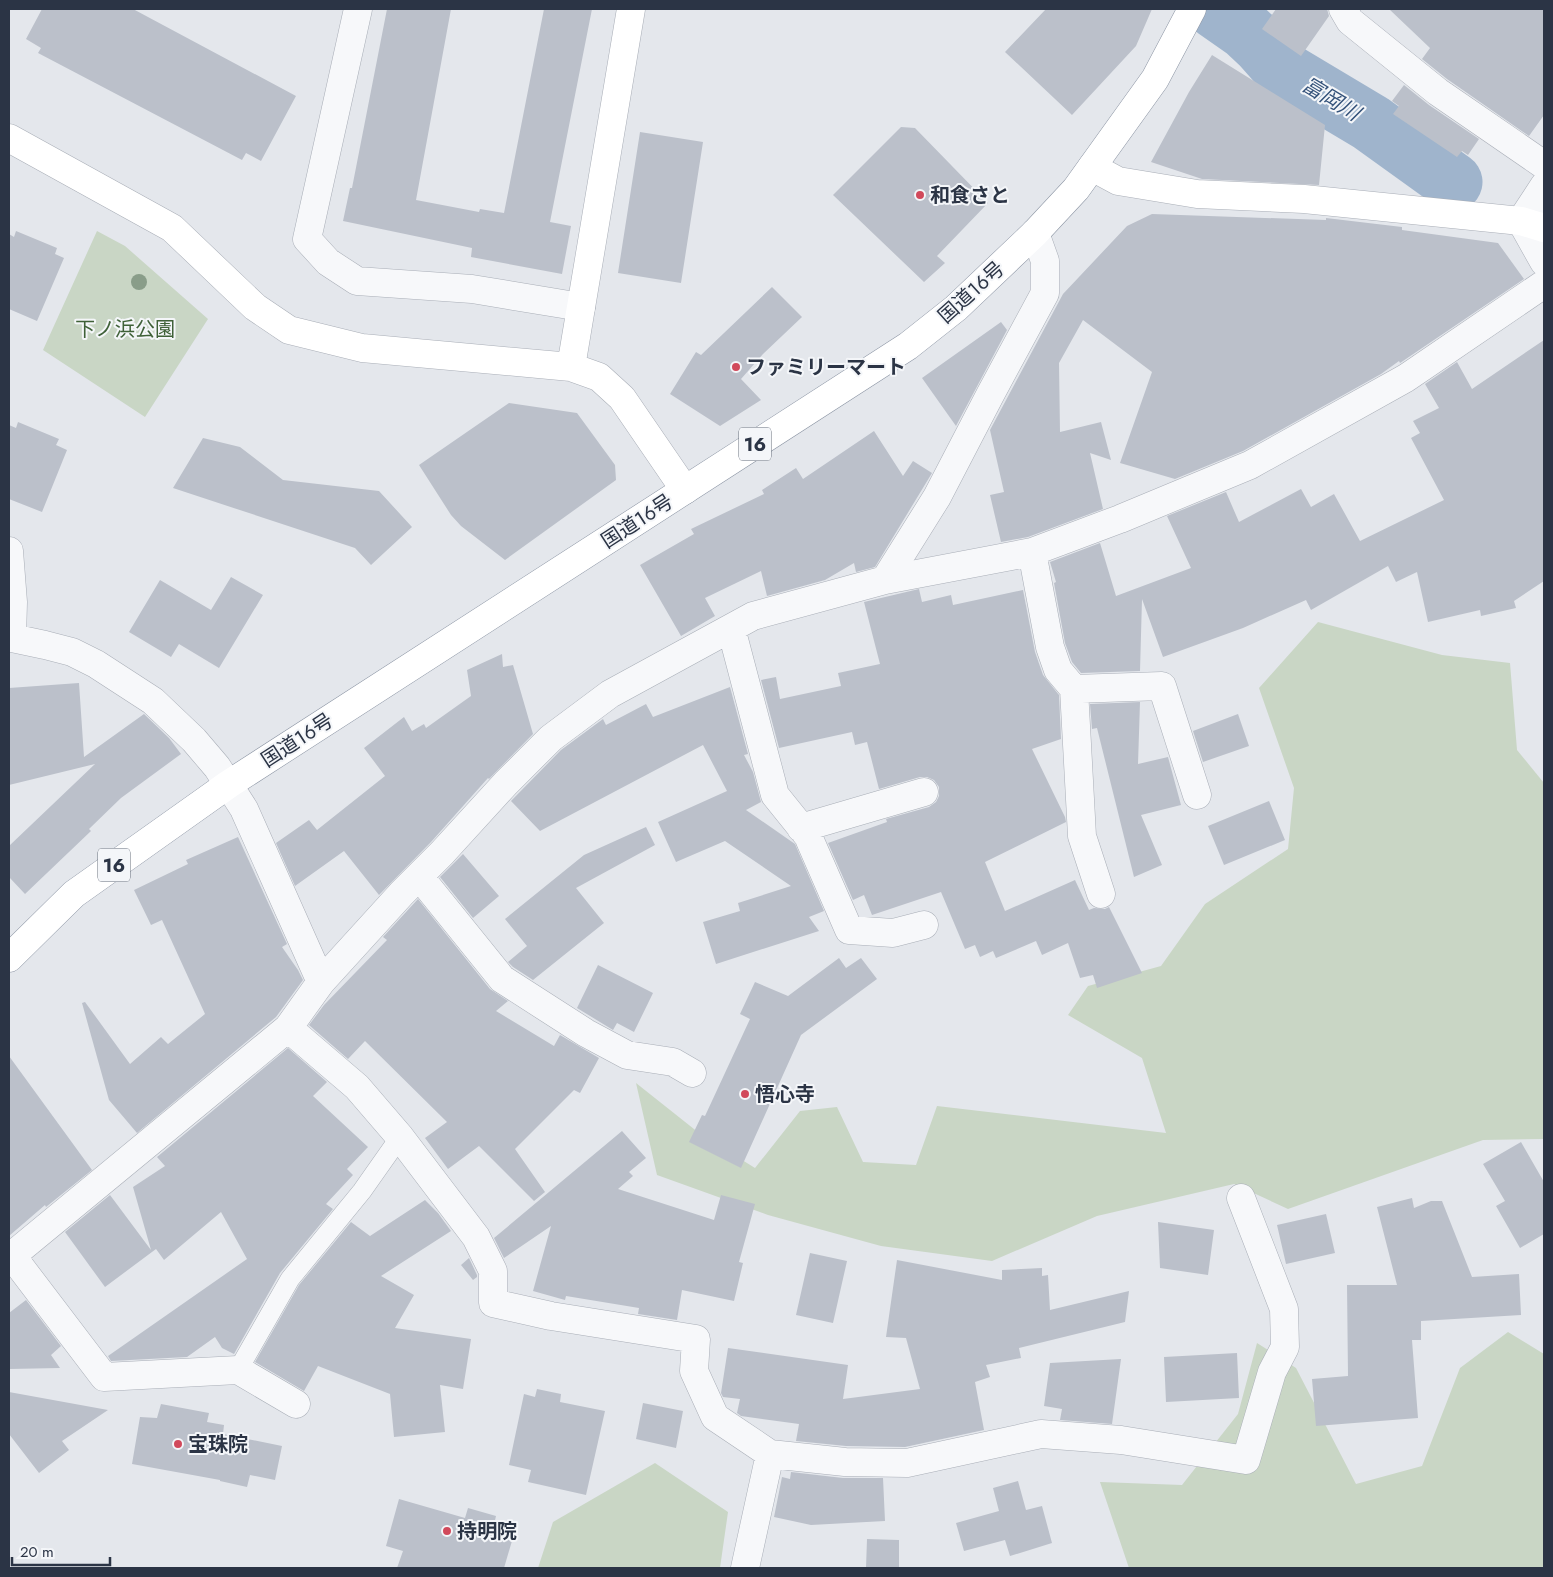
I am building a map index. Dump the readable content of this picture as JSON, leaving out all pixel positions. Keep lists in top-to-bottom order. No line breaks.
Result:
{"streets":{"main road":["国道16号","16"]},"water":["富岡川"],"parks":["下ノ浜公園"],"places":["和食さと","ファミリーマート","悟心寺","宝珠院","持明院"],"scale_bar":"20 m"}
